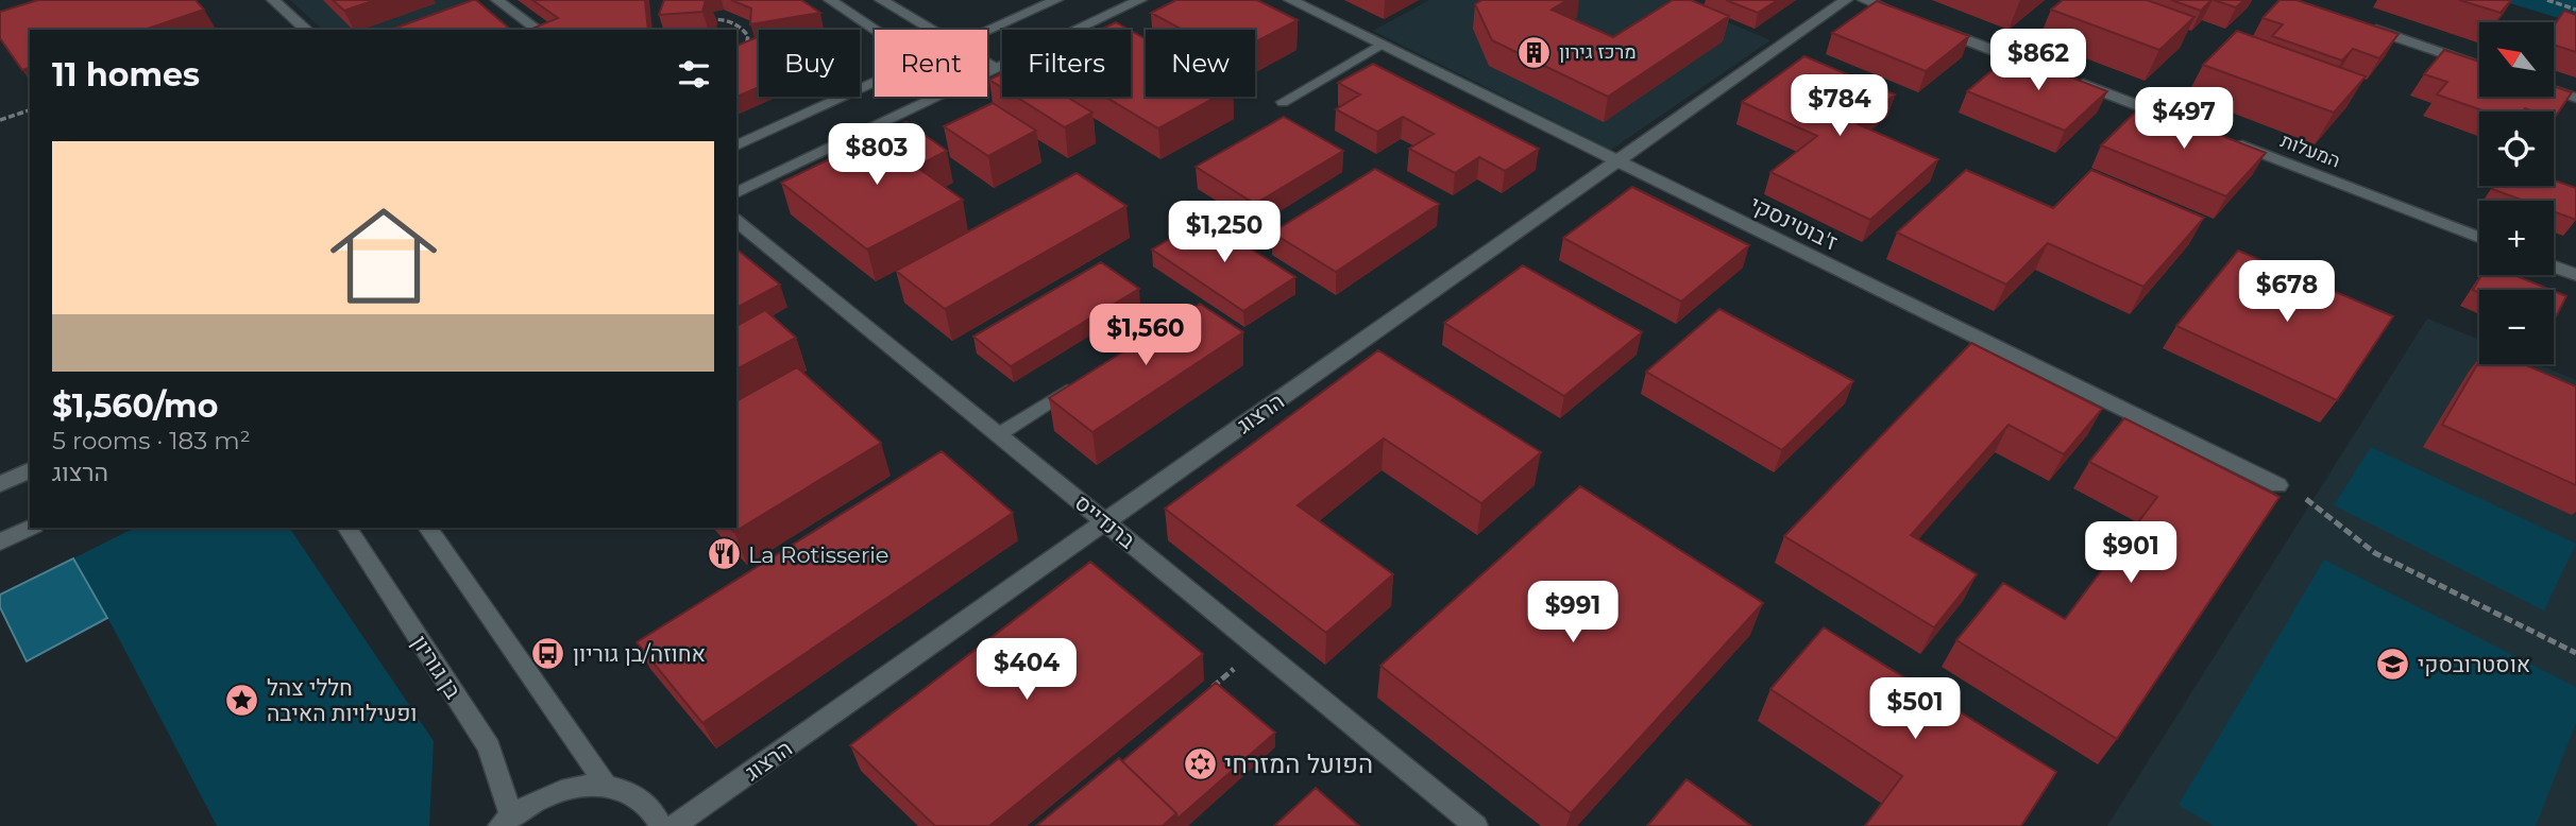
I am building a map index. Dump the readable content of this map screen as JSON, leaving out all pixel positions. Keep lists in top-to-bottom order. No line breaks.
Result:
{"streets":{"street":["המעלות","ז'בוטינסקי","הרצוג","ברנדייס","בן גוריון"]},"crossings":[["ז'בוטינסקי","הרצוג"],["הרצוג","ברנדייס"]],"places":{"building":["מרכז גירון"],"restaurant":["La Rotisserie"],"bus stop":["אחוזה/בן גוריון"],"school or university":["אוסטרובסקי"],"place":["חללי צהל ופעילויות האיבה"],"synagogue":["הפועל המזרחי"]},"north":"top left","page":{"map_buttons":["+","−"],"price":["$862","$784","$497","$803","$1,250","$678","$1,560","$901","$991","$404","$501"],"chip":["Buy","Rent","Filters","New"],"heading":"11 homes","list":[{"name":"$1,560/mo","note":"5 rooms · 183 m² · הרצוג"}]}}
